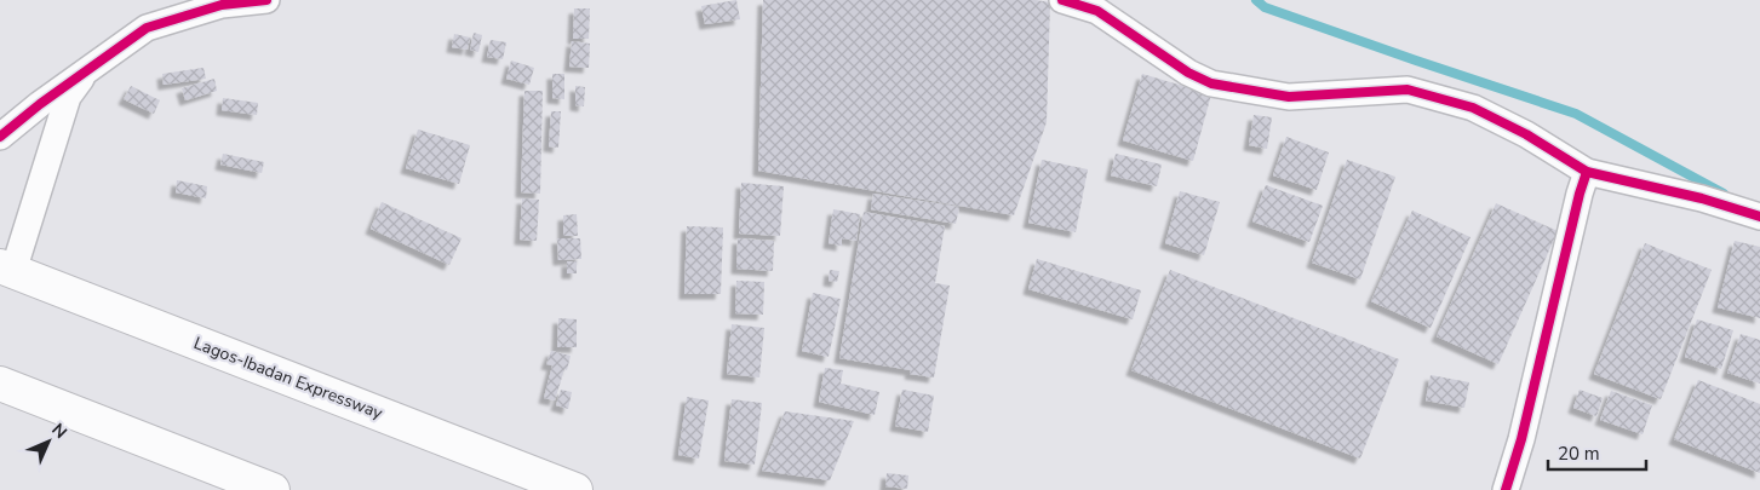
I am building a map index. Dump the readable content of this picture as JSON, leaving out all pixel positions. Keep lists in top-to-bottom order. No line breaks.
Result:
{"streets":{"highway":["Lagos-Ibadan Expressway"]},"scale_bar":"20 m","north":"top right"}
